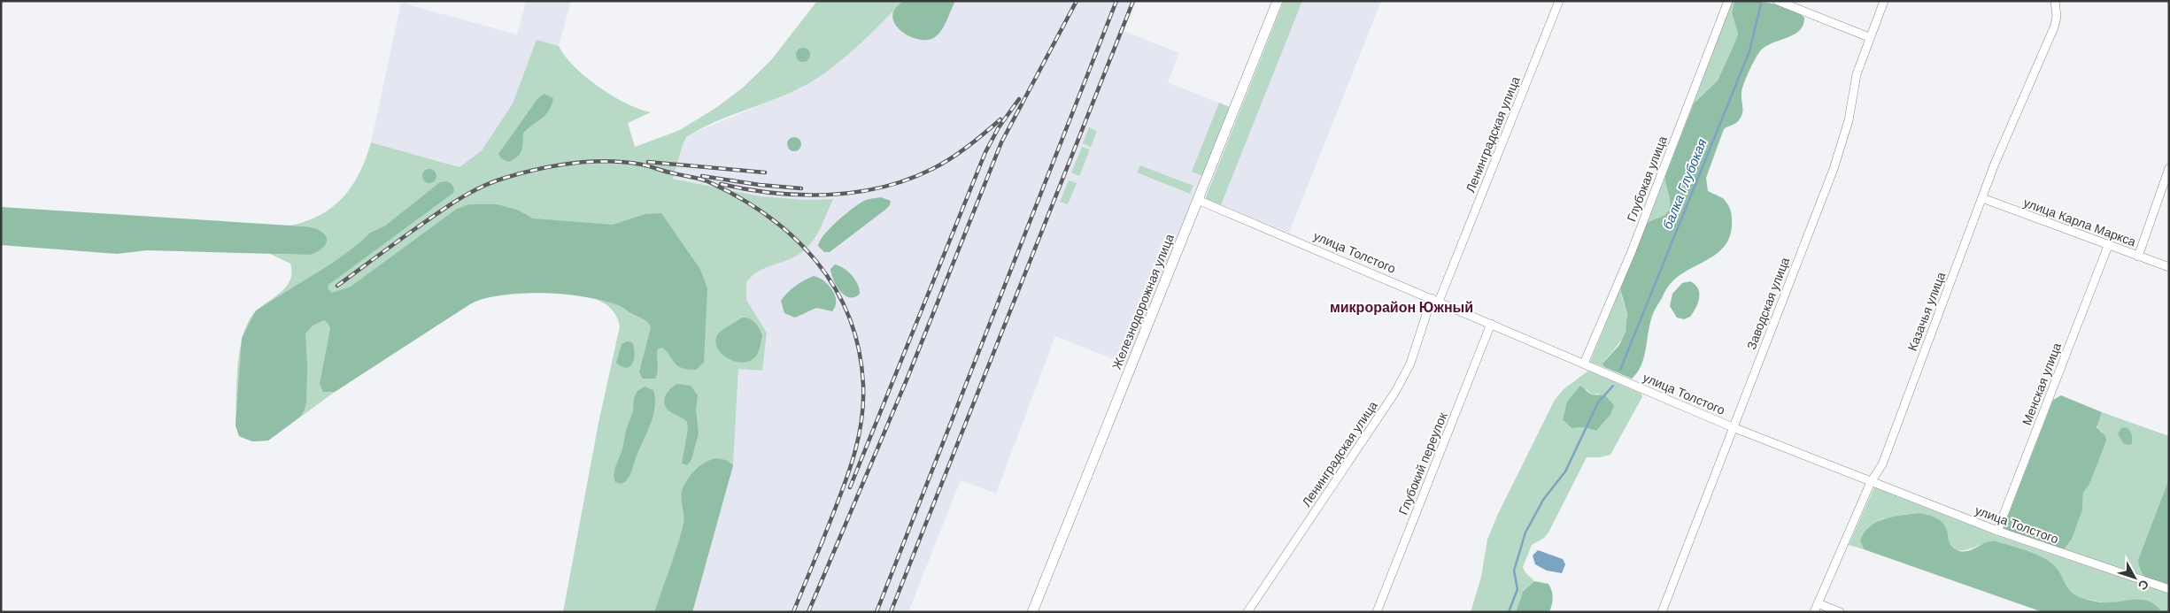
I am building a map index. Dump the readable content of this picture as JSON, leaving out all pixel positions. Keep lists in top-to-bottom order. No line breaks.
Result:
{"streets":{"main road":["Железнодорожная улица"],"street":["Ленинградская улица","Глубокая улица","улица Карла Маркса","улица Толстого","Заводская улица","Казачья улица","Менская улица","Глубокий переулок"]},"crossings":[["Ленинградская улица","улица Толстого"],["Глубокая улица","улица Толстого"],["улица Карла Маркса","Казачья улица"],["улица Карла Маркса","Менская улица"],["улица Толстого","Железнодорожная улица"],["улица Толстого","Заводская улица"],["улица Толстого","Казачья улица"],["улица Толстого","Менская улица"],["улица Толстого","Глубокий переулок"]],"districts":["микрорайон Южный"],"water":["балка Глубокая"],"north":"bottom right"}
